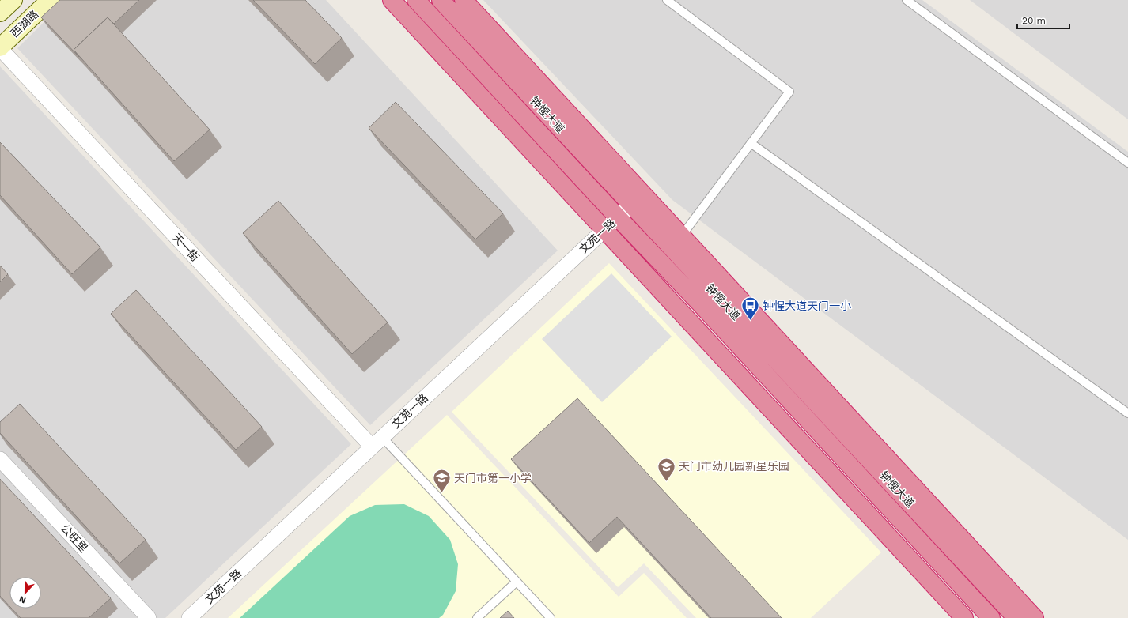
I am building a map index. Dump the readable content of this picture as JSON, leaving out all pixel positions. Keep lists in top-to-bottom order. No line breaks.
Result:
{"streets":{"highway":["钟惺大道"],"main road":["西湖路"],"street":["文苑一路","天一街","公旺里"]},"crossings":[["西湖路","天一街"],["钟惺大道","文苑一路"],["文苑一路","天一街"]],"places":{"bus stop":["钟惺大道天门一小"],"school or university":["天门市幼儿园新星乐园","天门市第一小学"]},"scale_bar":"20 m","north":"bottom"}
